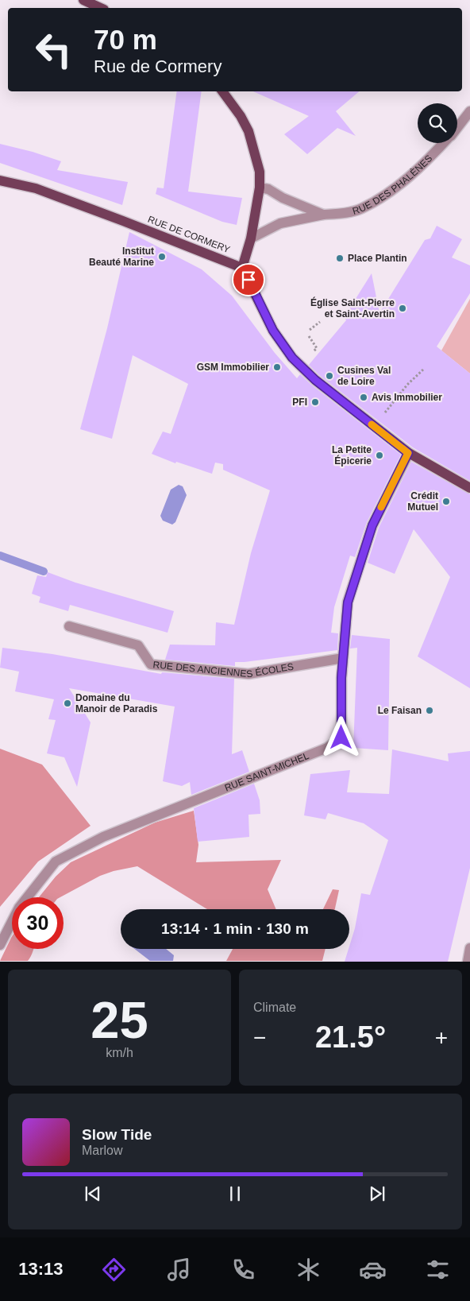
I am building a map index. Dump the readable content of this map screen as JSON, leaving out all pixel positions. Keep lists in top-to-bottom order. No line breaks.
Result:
{"streets":{"main road":["RUE DE CORMERY"],"street":["RUE DES PHALÈNES","RUE DES ANCIENNES ÉCOLES","RUE SAINT-MICHEL"]},"crossings":[["RUE DES ANCIENNES ÉCOLES","RUE SAINT-MICHEL"]],"places":["Institut Beauté Marine","Place Plantin","Église Saint-Pierre et Saint-Avertin","GSM Immobilier","Cusines Val de Loire","Avis Immobilier","PFI","La Petite Épicerie","Crédit Mutuel","Domaine du Manoir de Paradis","Le Faisan"],"page":{"turn":["70 m","Rue de Cormery"],"limit":"30","trip":"13:14 · 1 min · 130 m","tile":[["25","km/h"],"Climate"],"heat":["−","21.5°","+"],"song":["Slow Tide","Marlow"],"tabs":"13:13"}}
